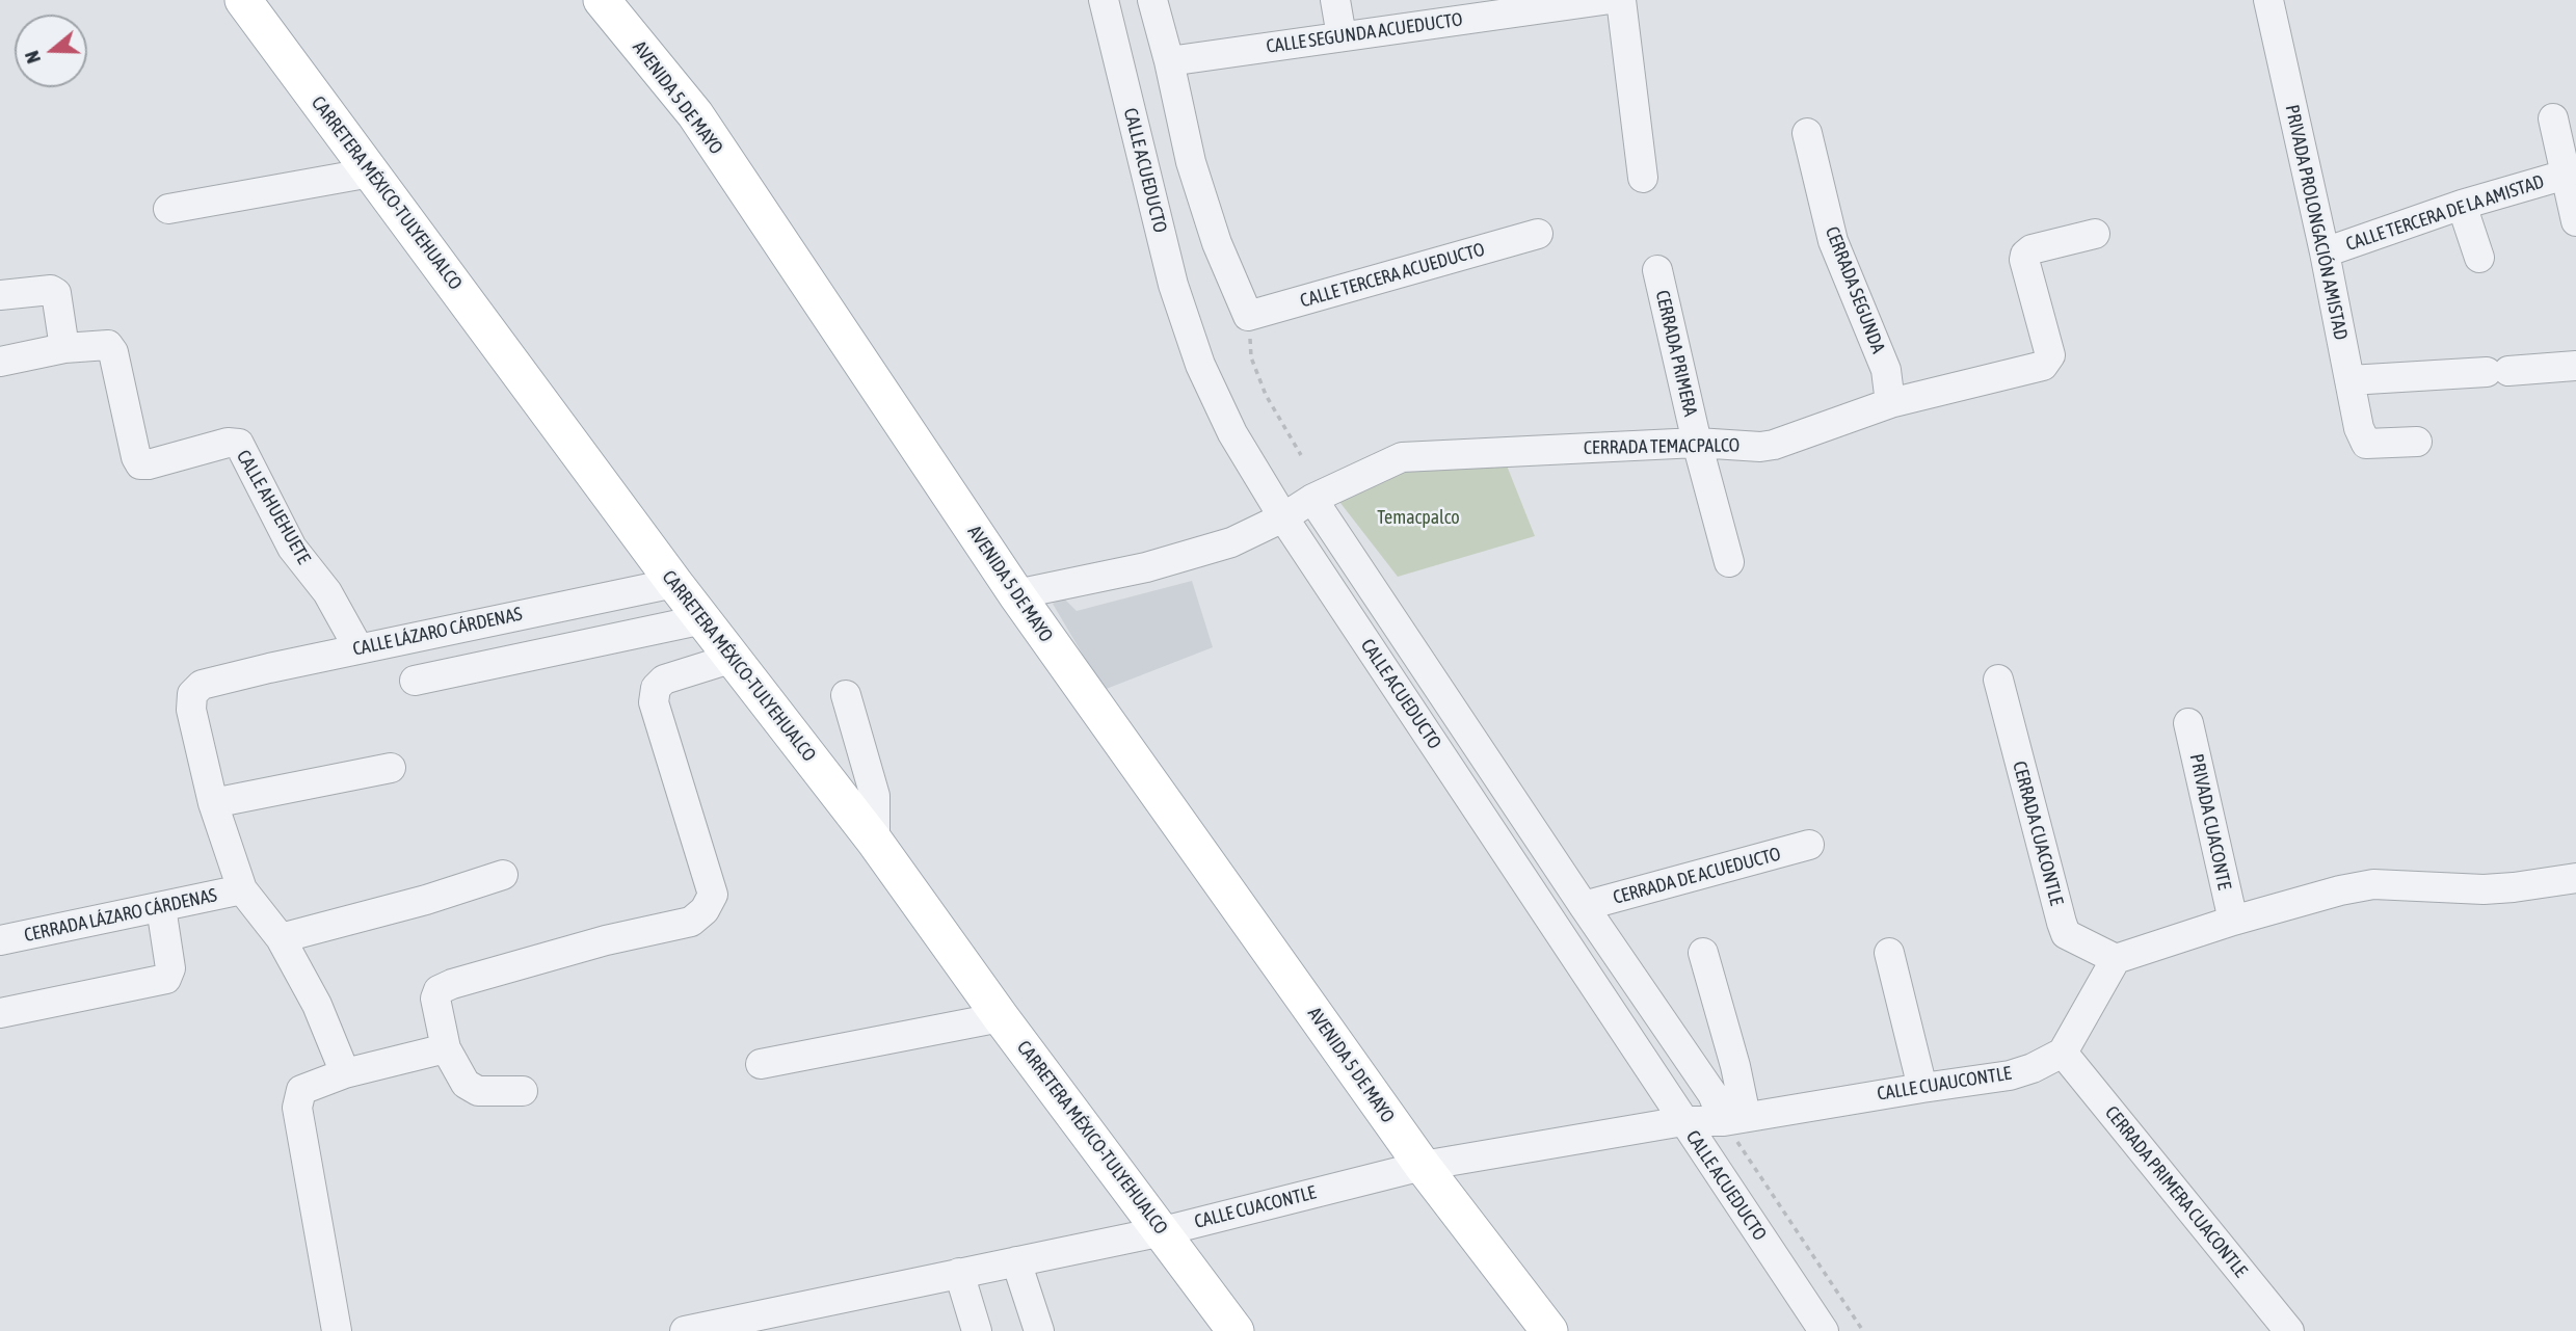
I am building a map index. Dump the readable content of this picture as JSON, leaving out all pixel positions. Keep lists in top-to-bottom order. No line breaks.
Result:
{"streets":{"main road":["AVENIDA 5 DE MAYO","CARRETERA MÉXICO-TULYEHUALCO"],"street":["CALLE SEGUNDA ACUEDUCTO","CALLE ACUEDUCTO","CALLE TERCERA DE LA AMISTAD","PRIVADA PROLONGACIÓN AMISTAD","CALLE TERCERA ACUEDUCTO","CERRADA SEGUNDA","CERRADA PRIMERA","CERRADA TEMACPALCO","CALLE AHUEHUETE","CALLE LÁZARO CÁRDENAS","PRIVADA CUACONTE","CERRADA CUACONTLE","CERRADA DE ACUEDUCTO","CERRADA LÁZARO CÁRDENAS","CALLE CUAUCONTLE","CERRADA PRIMERA CUACONTLE","CALLE CUACONTLE"]},"crossings":[["AVENIDA 5 DE MAYO","CERRADA TEMACPALCO"],["AVENIDA 5 DE MAYO","CALLE CUAUCONTLE"],["AVENIDA 5 DE MAYO","CALLE CUACONTLE"],["CALLE ACUEDUCTO","CERRADA TEMACPALCO"],["CALLE ACUEDUCTO","CERRADA DE ACUEDUCTO"],["CALLE ACUEDUCTO","CALLE CUAUCONTLE"],["CARRETERA MÉXICO-TULYEHUALCO","CALLE LÁZARO CÁRDENAS"],["CARRETERA MÉXICO-TULYEHUALCO","CALLE CUACONTLE"],["CALLE TERCERA DE LA AMISTAD","PRIVADA PROLONGACIÓN AMISTAD"],["CERRADA SEGUNDA","CERRADA TEMACPALCO"],["CERRADA PRIMERA","CERRADA TEMACPALCO"],["CALLE AHUEHUETE","CALLE LÁZARO CÁRDENAS"],["CALLE CUAUCONTLE","CERRADA PRIMERA CUACONTLE"],["CALLE CUAUCONTLE","CALLE CUACONTLE"]],"parks":["Temacpalco"],"north":"left"}
